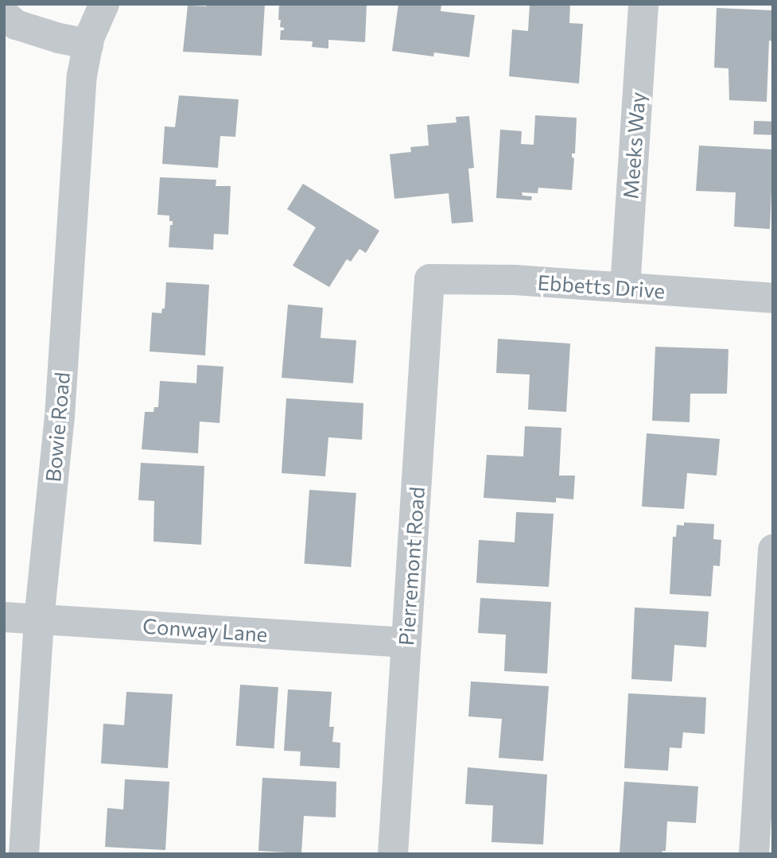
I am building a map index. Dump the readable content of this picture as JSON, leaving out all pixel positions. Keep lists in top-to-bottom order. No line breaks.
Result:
{"streets":{"street":["Meeks Way","Ebbetts Drive","Bowie Road","Pierremont Road","Conway Lane"]},"crossings":[["Meeks Way","Ebbetts Drive"],["Ebbetts Drive","Pierremont Road"],["Bowie Road","Conway Lane"],["Pierremont Road","Conway Lane"]]}
